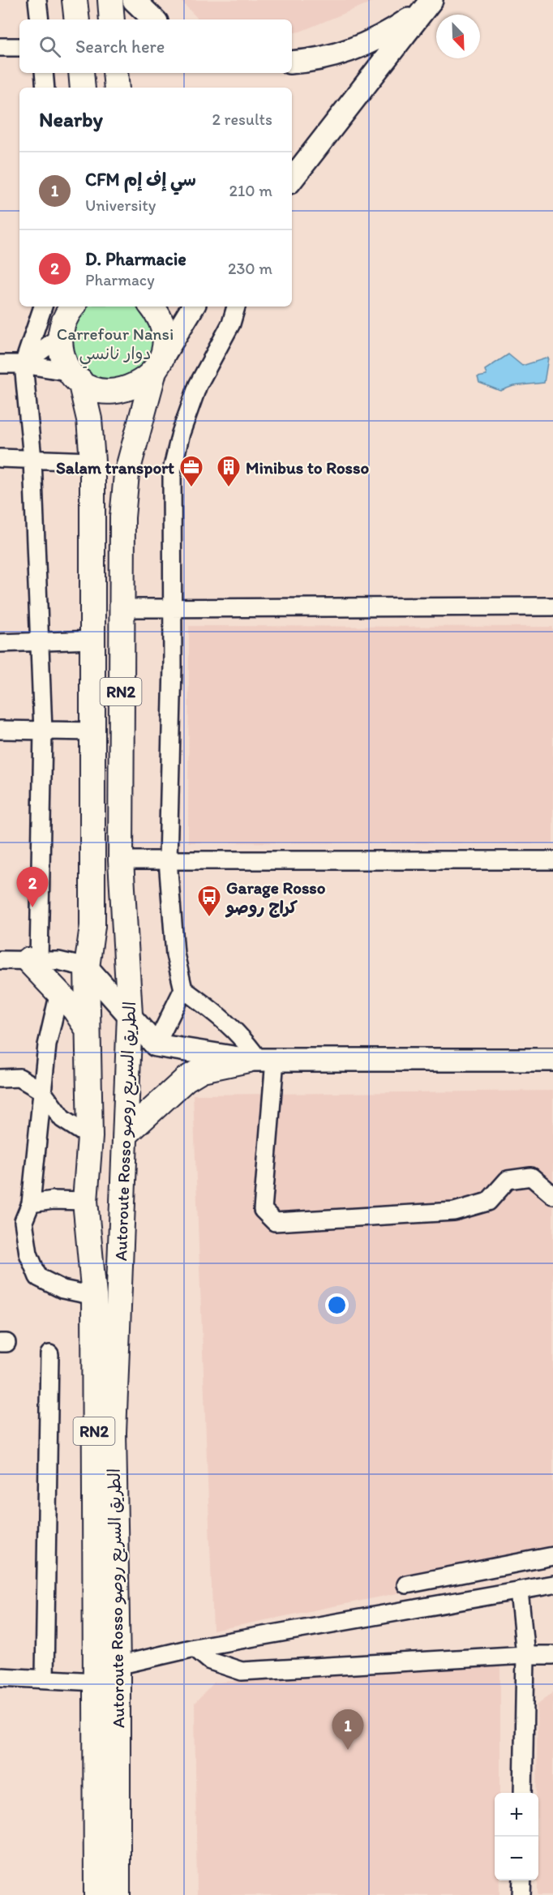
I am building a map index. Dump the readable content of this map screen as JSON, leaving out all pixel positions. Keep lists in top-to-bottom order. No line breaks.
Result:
{"streets":{"highway":["RN2","Autoroute Rosso الطريق السريع روصو"]},"parks":["Carrefour Nansi دوار نانسي"],"places":{"office":["Salam transport"],"building":["Minibus to Rosso"],"bus stop":["Garage Rosso كراج روصو"]},"north":"bottom right","page":{"search":"Search here","heading":["Nearby","2 results"],"list":[{"mark":"1","name":"CFM سي إف إم","note":"University","value":"210 m"},{"mark":"2","name":"D. Pharmacie","note":"Pharmacy","value":"230 m"}],"pins":["2","1"],"map_buttons":["+","−"]}}
